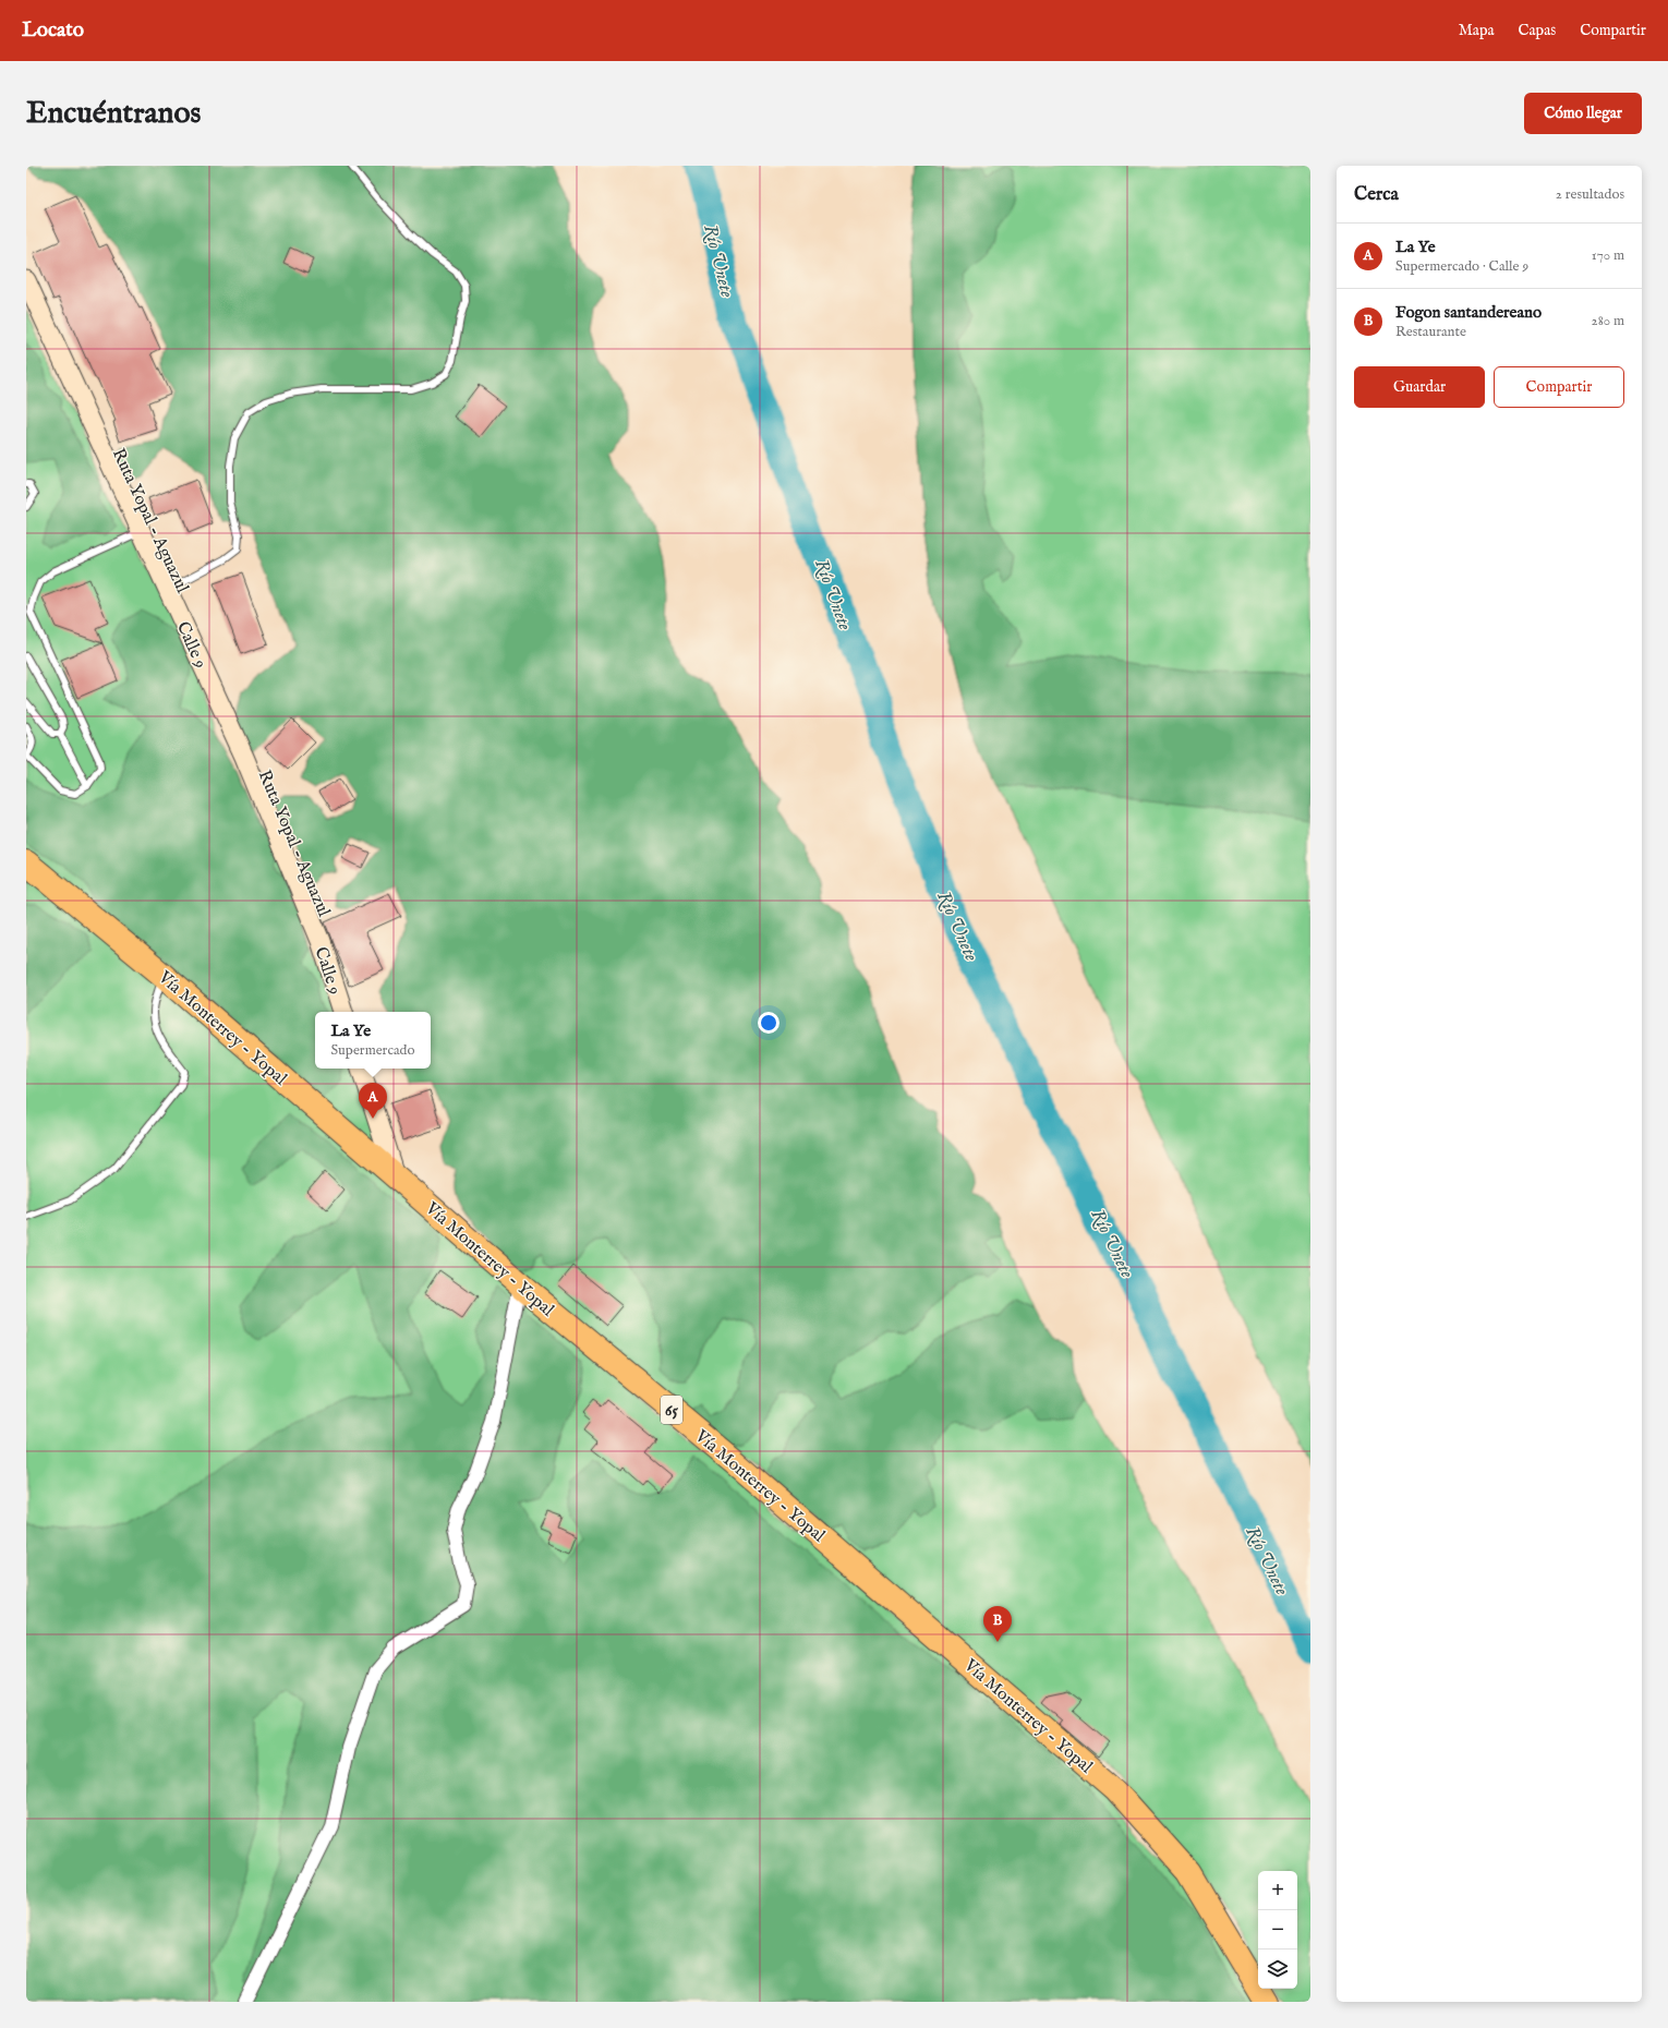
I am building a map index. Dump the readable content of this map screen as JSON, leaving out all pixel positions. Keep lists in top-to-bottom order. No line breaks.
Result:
{"streets":{"highway":["Vía Monterrey - Yopal","65"],"lane":["Ruta Yopal - Aguazul"]},"water":["Río Unete"],"page":{"header":"Locato","nav":["Mapa","Capas","Compartir"],"buttons":["Cómo llegar",["Guardar","Compartir"]],"title":"Encuéntranos","heading":["Cerca","2 resultados"],"list":[{"mark":"A","name":"La Ye","note":"Supermercado · Calle 9","value":"170 m"},{"mark":"B","name":"Fogon santandereano","note":"Restaurante","value":"280 m"}],"popup":["La Ye","Supermercado"],"pins":["A","B"],"map_buttons":["+","−"]}}
